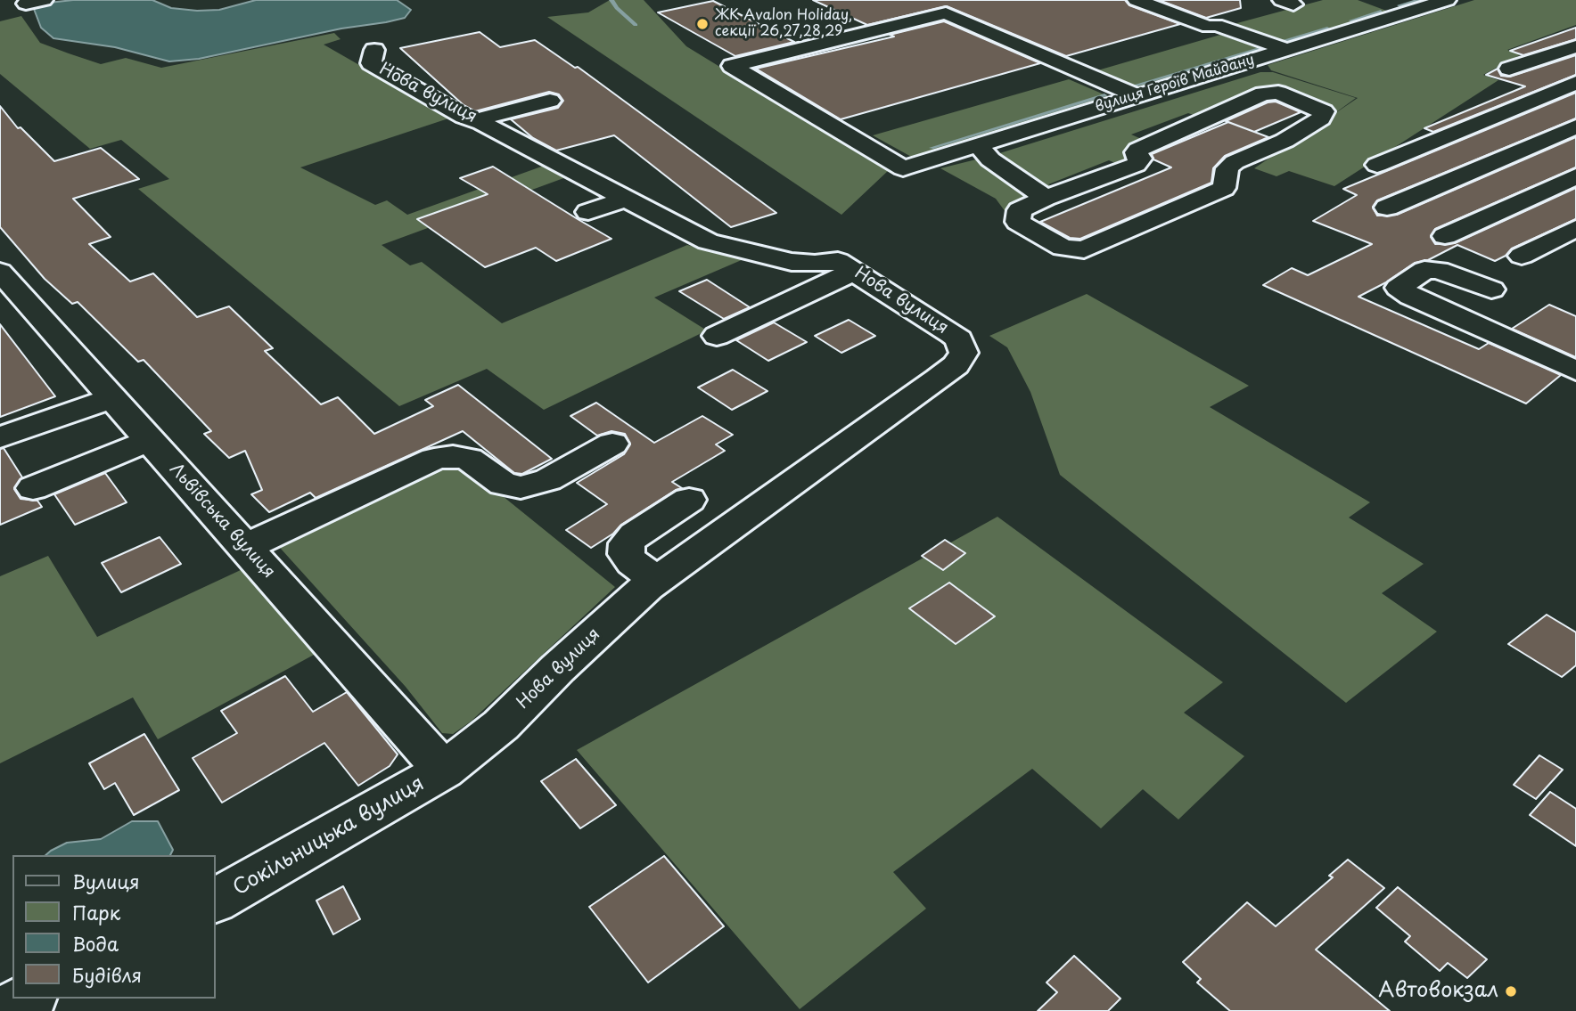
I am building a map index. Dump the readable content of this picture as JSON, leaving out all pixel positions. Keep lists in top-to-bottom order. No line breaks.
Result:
{"streets":{"street":["вулиця Героїв Майдану","Нова вулиця","Львівська вулиця","Сокільницька вулиця"]},"crossings":[["Нова вулиця","Львівська вулиця"],["Нова вулиця","Сокільницька вулиця"],["Львівська вулиця","Сокільницька вулиця"]],"places":["ЖК Avalon Holiday, секції 26,27,28,29","Автовокзал"],"legend":["Вулиця","Парк","Вода","Будівля"]}
